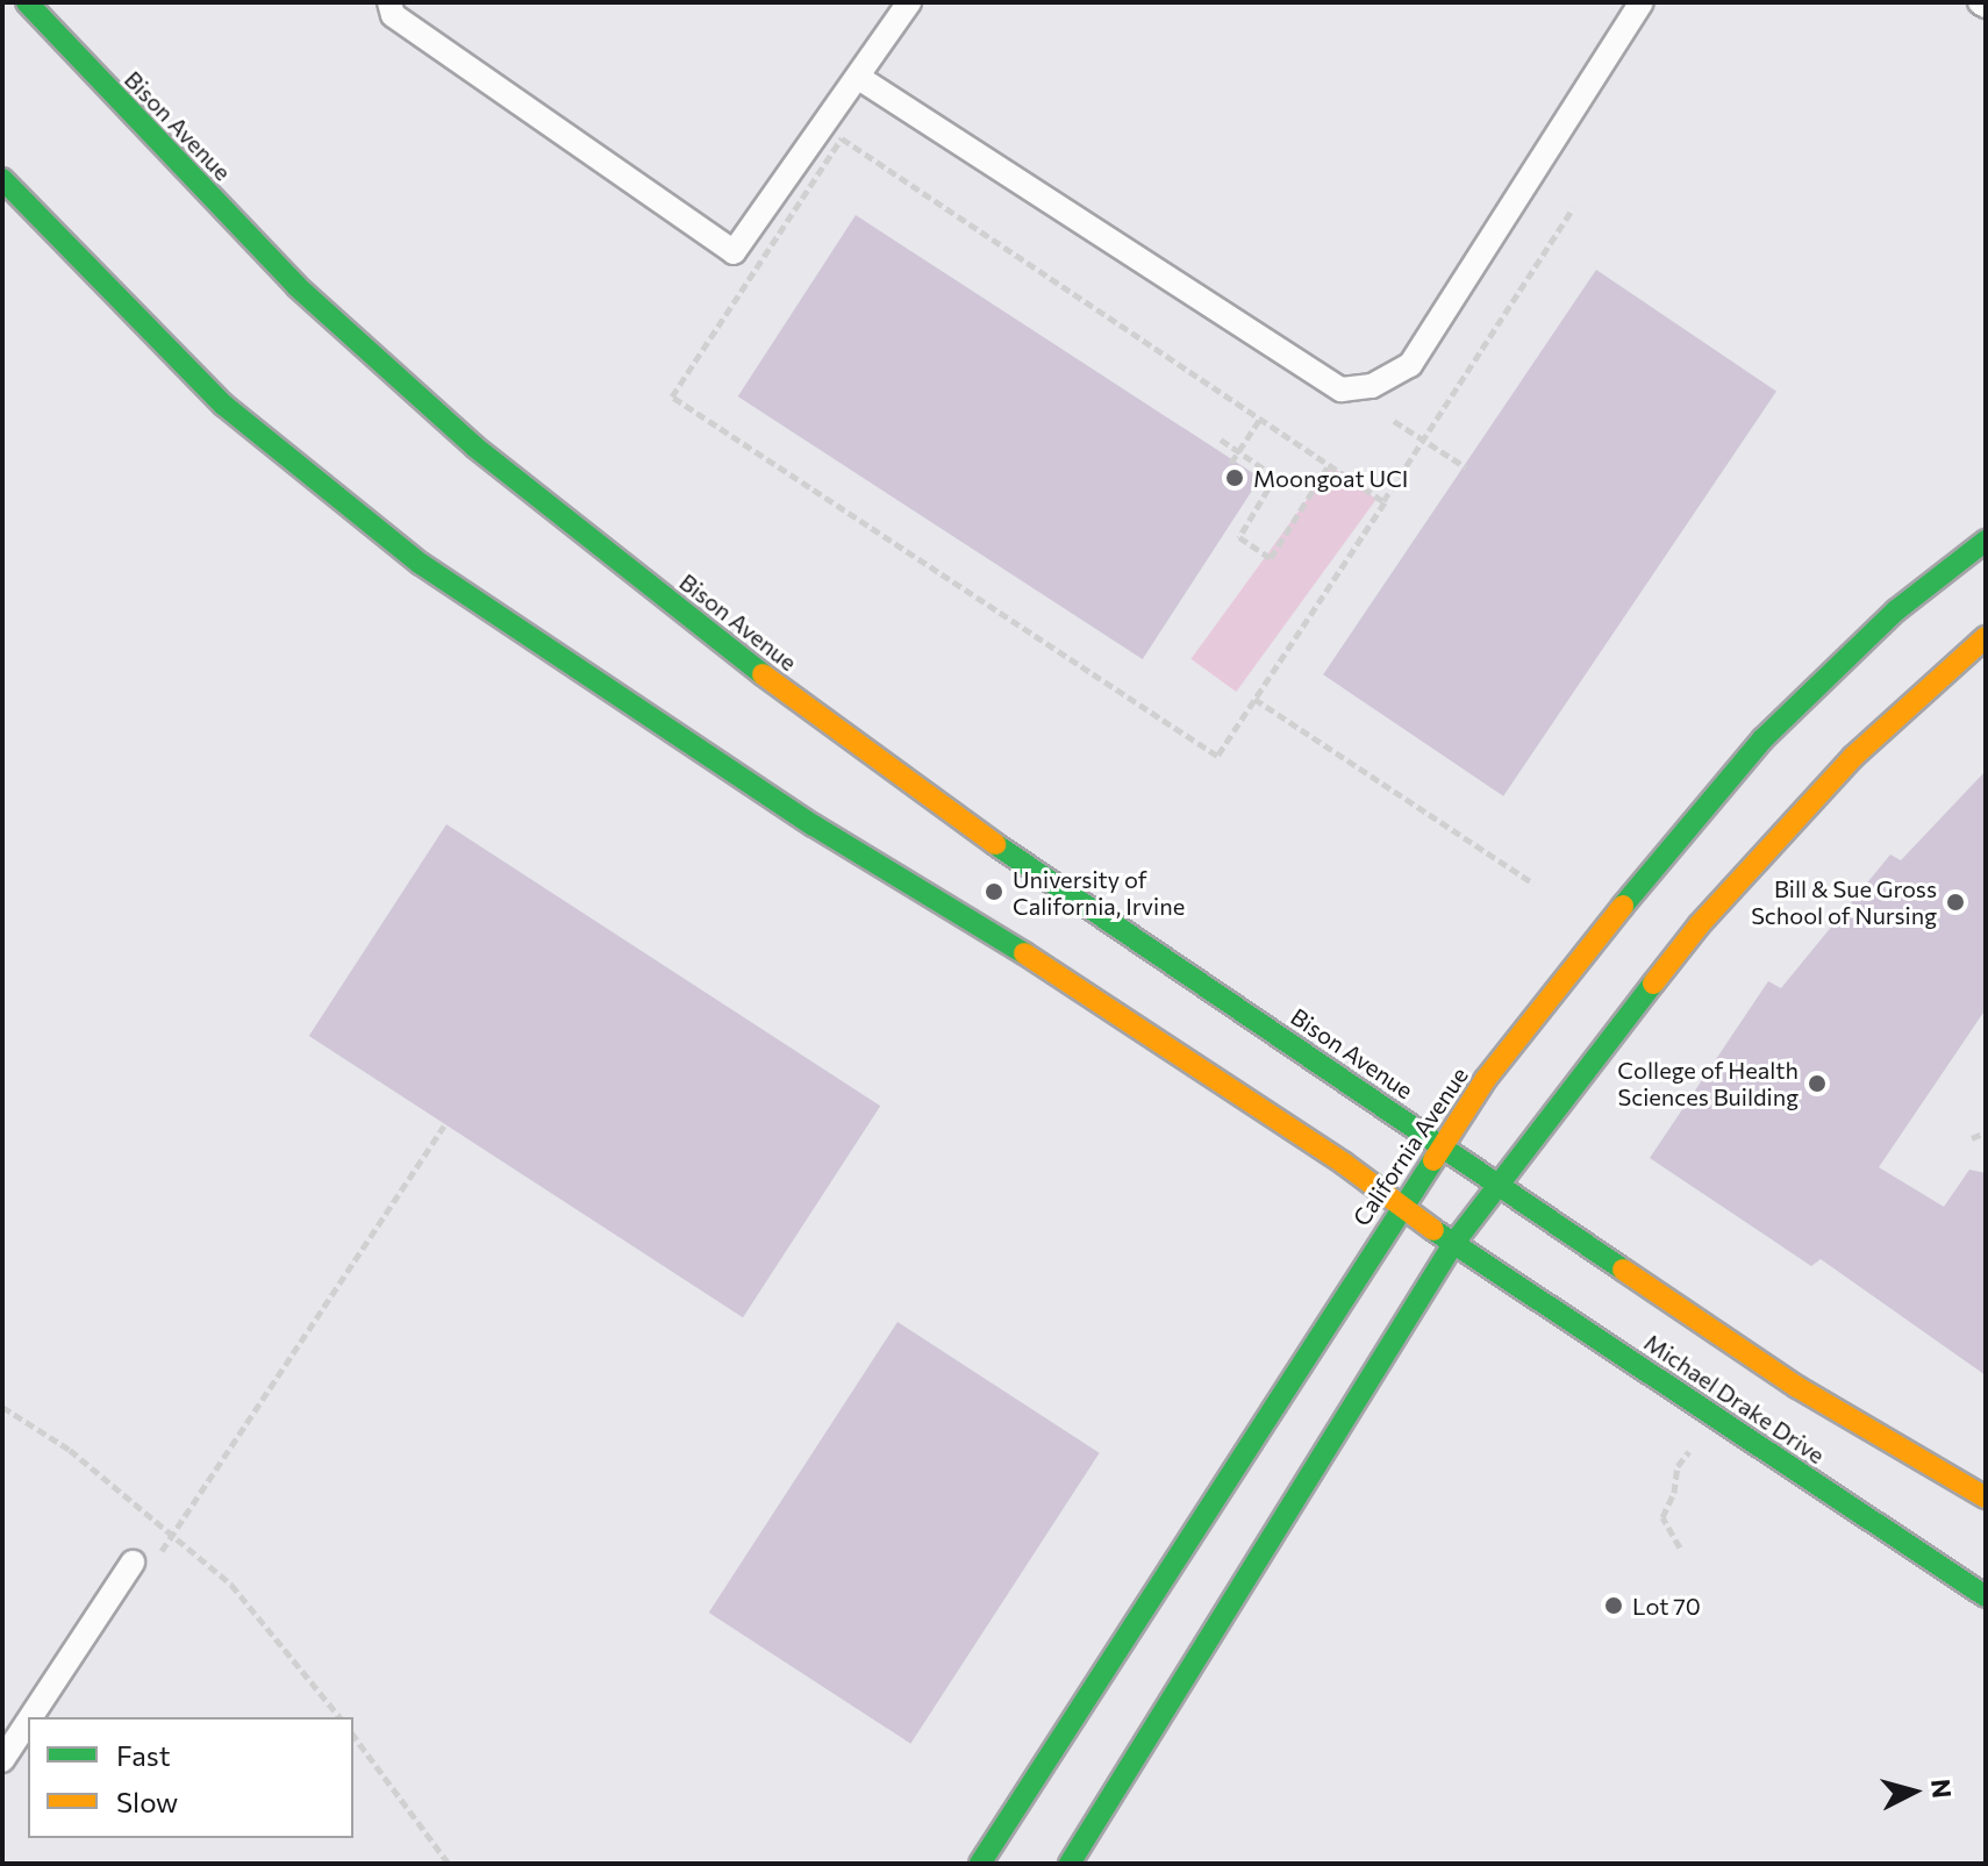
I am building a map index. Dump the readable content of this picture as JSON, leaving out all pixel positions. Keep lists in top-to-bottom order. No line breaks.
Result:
{"streets":{"main road":["Bison Avenue","California Avenue","Michael Drake Drive"]},"crossings":[["Bison Avenue","California Avenue"],["Bison Avenue","Michael Drake Drive"]],"places":["Moongoat UCI","University of California, Irvine","Bill & Sue Gross School of Nursing","College of Health Sciences Building","Lot 70"],"legend":["Fast","Slow"],"north":"right"}
